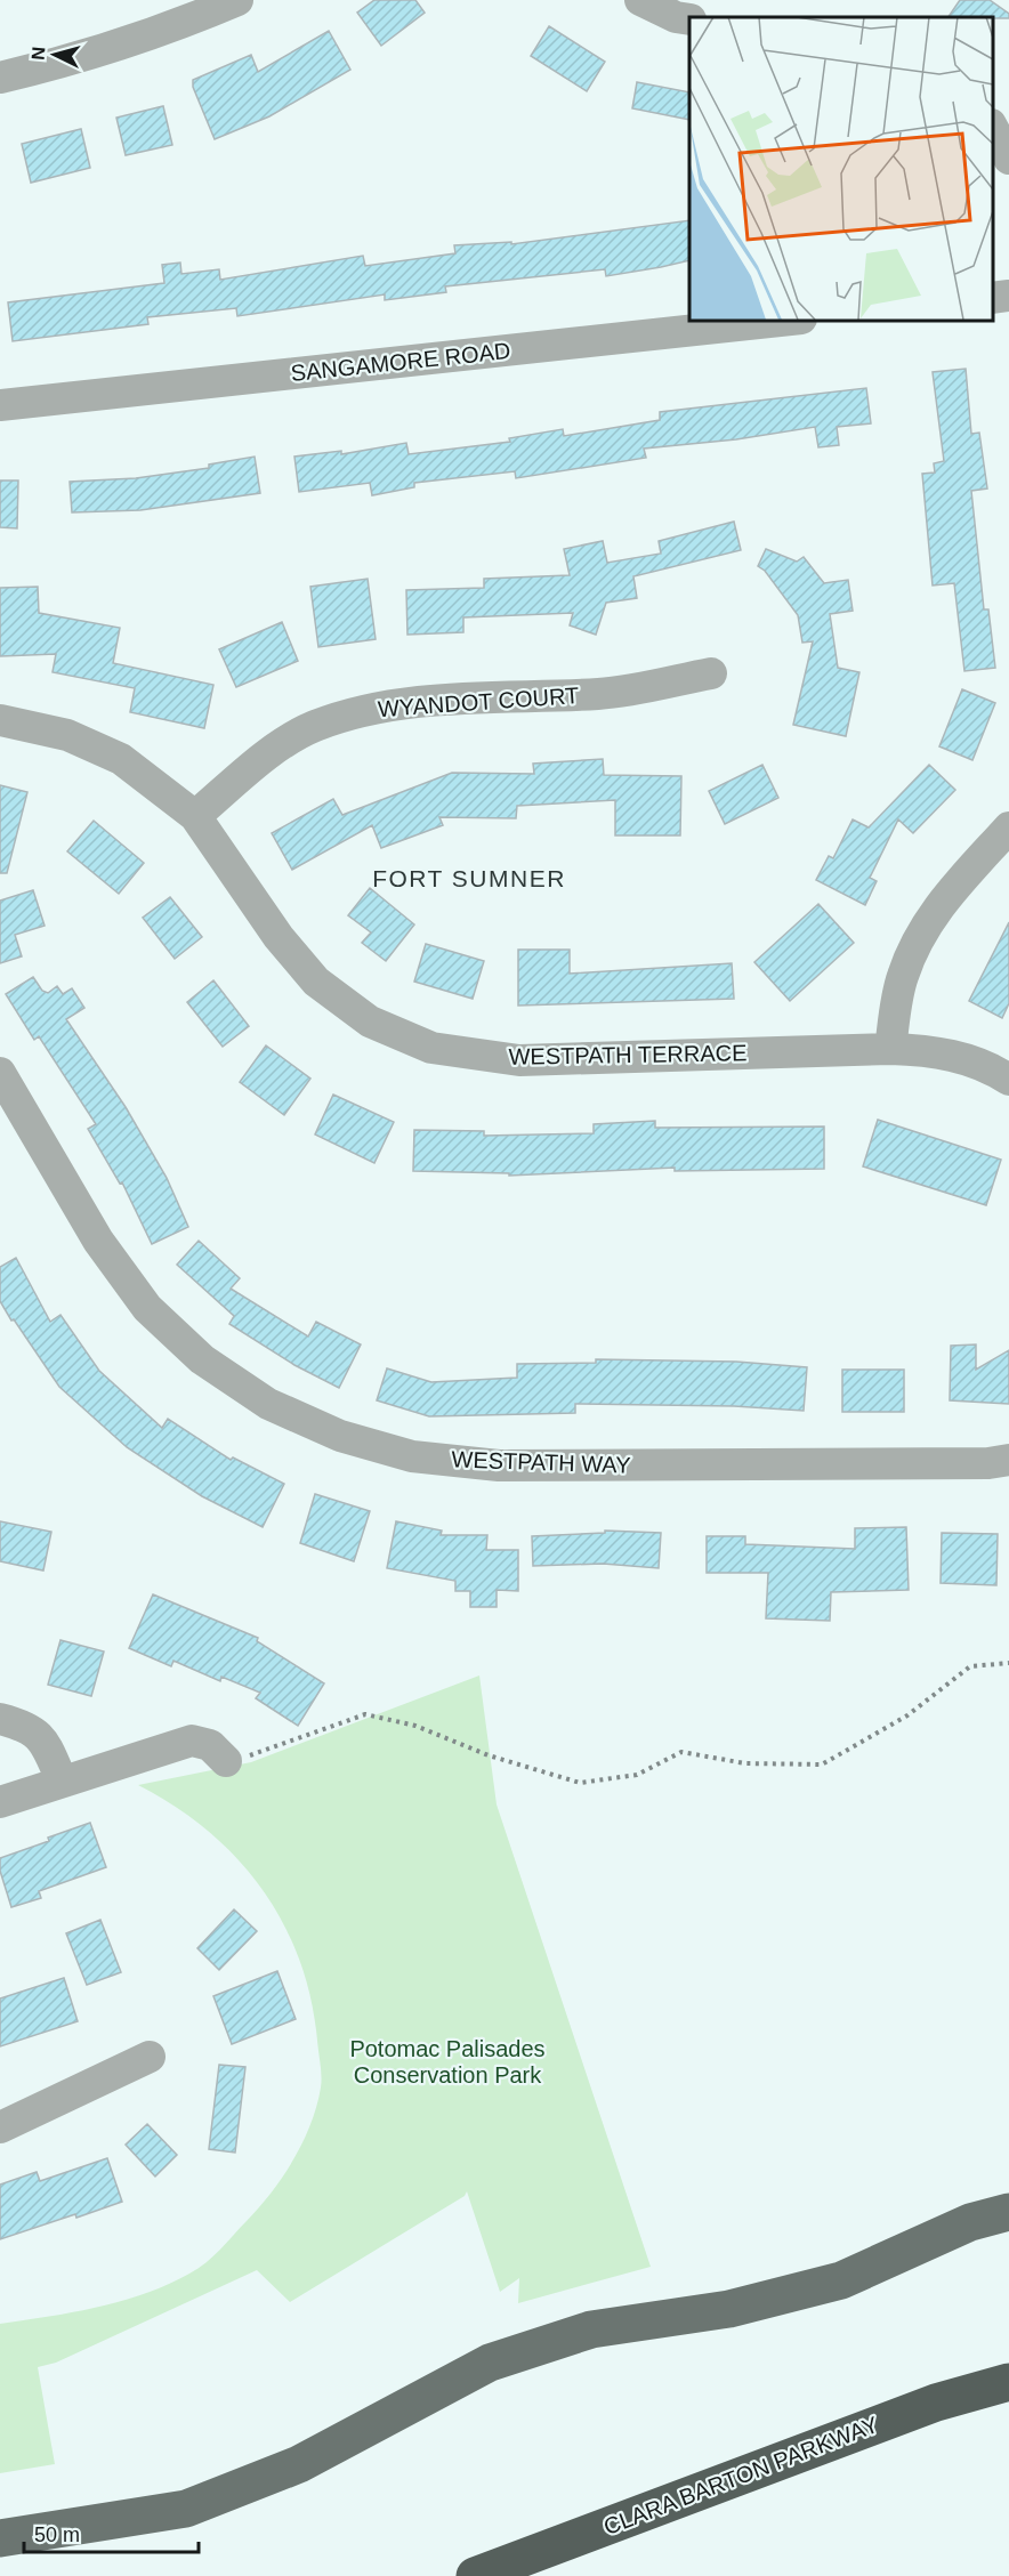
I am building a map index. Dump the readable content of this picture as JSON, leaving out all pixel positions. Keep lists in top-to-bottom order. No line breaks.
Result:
{"streets":{"highway":["CLARA BARTON PARKWAY"],"street":["SANGAMORE ROAD","WYANDOT COURT","WESTPATH TERRACE","WESTPATH WAY"]},"crossings":[["WYANDOT COURT","WESTPATH TERRACE"]],"districts":["FORT SUMNER"],"parks":["Potomac Palisades Conservation Park"],"scale_bar":"50 m","north":"left"}
